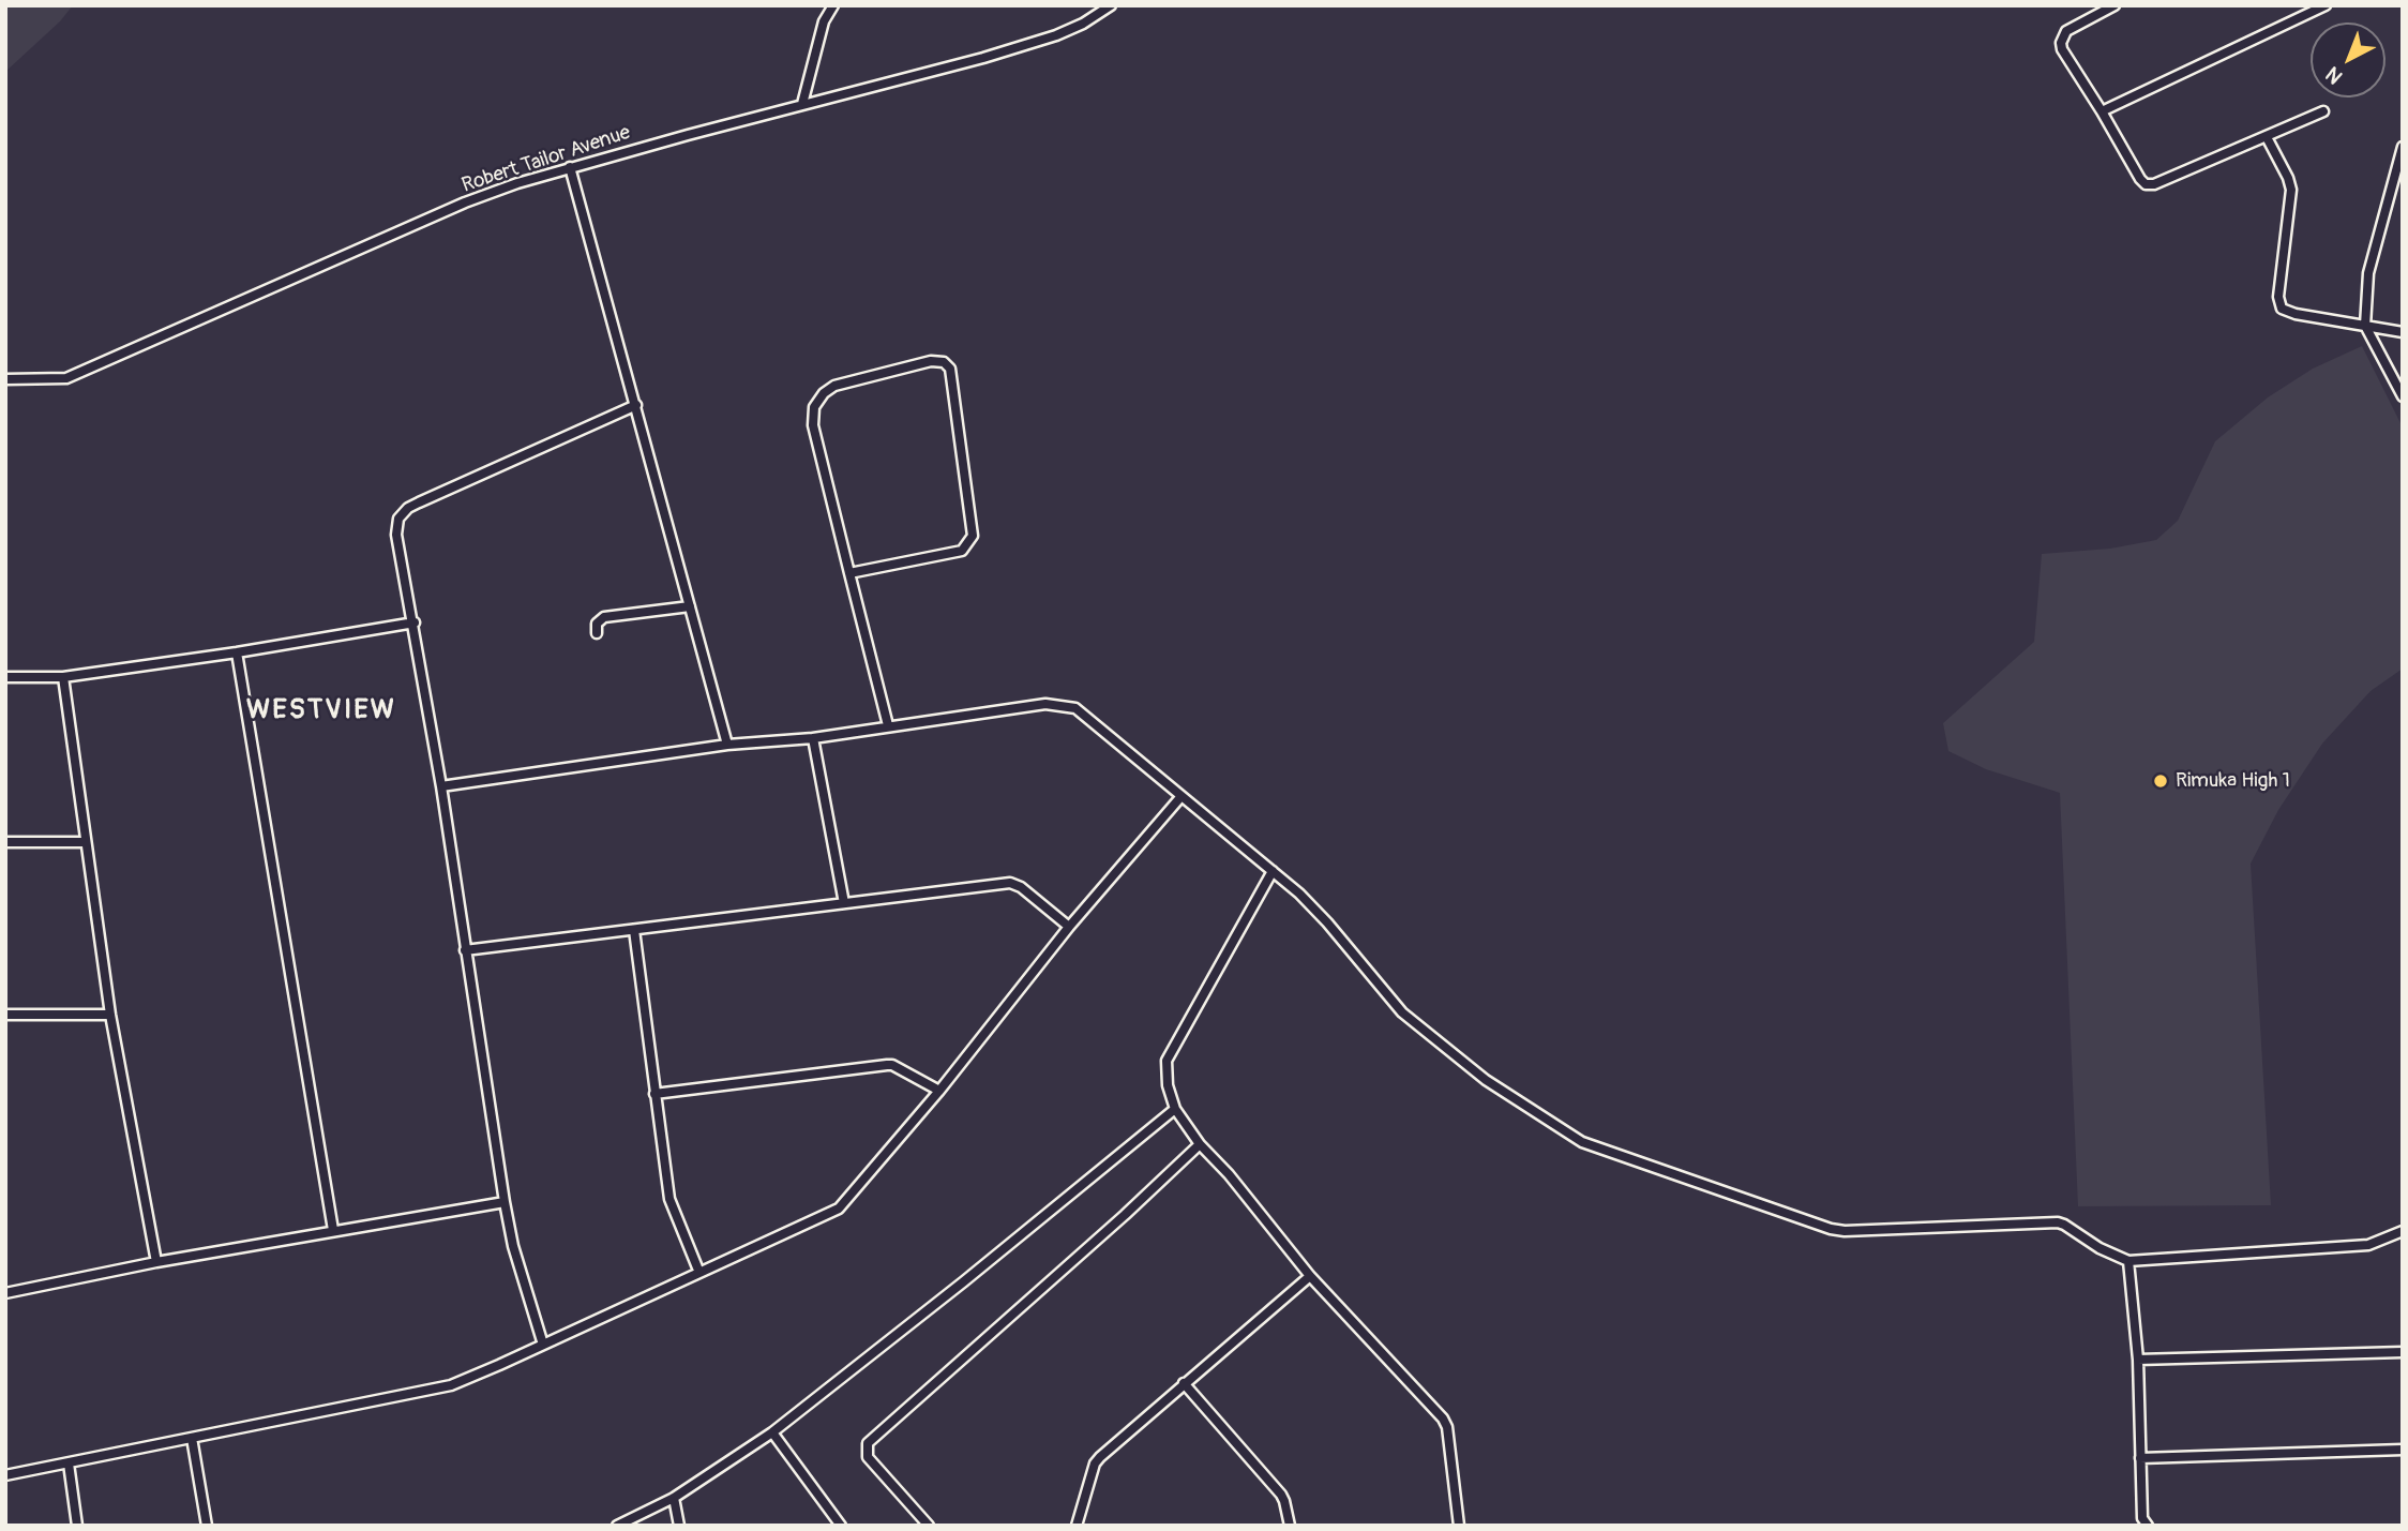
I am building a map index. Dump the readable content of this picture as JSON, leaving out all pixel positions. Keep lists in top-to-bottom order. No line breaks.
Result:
{"streets":{"street":["Robert Tailor Avenue"]},"districts":["WESTVIEW"],"places":["Rimuka High 1"],"north":"bottom left"}
